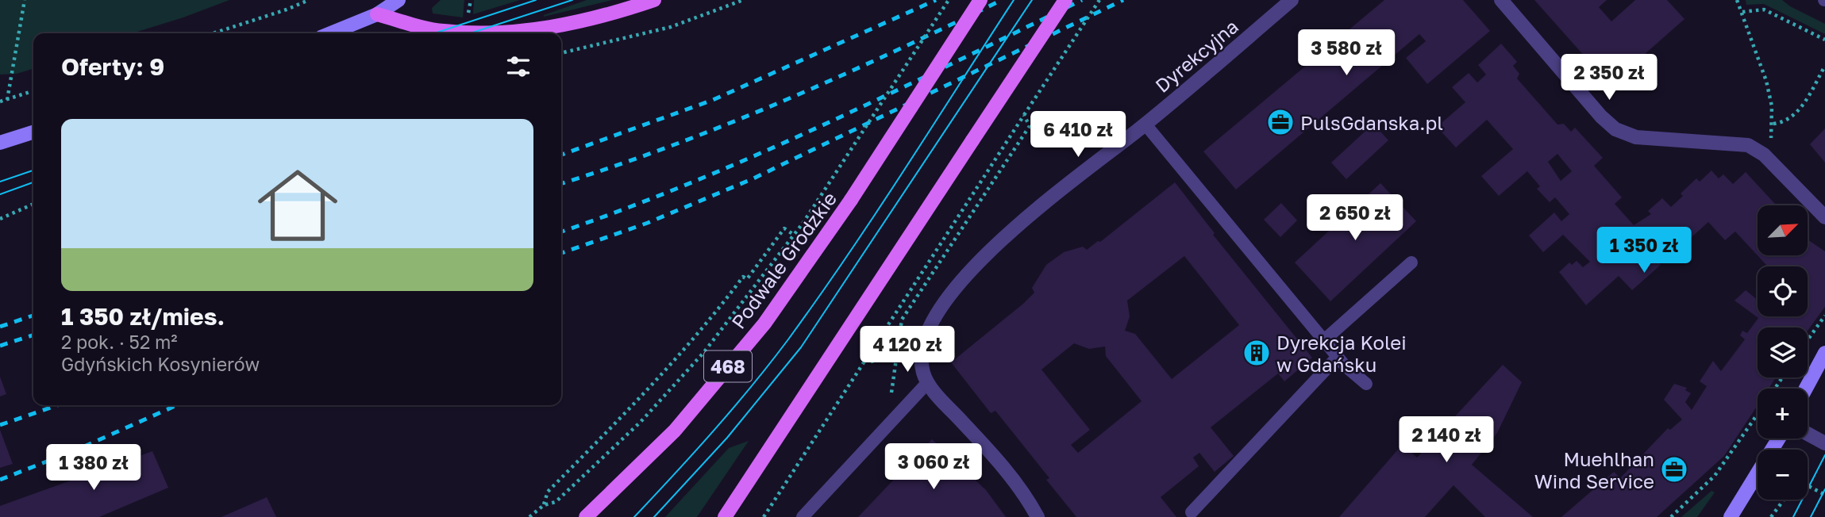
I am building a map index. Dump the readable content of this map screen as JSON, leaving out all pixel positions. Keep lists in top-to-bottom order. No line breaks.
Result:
{"streets":{"main road":["Podwale Grodzkie","468"],"street":["Dyrekcyjna"]},"places":{"office":["PulsGdanska.pl","Muehlhan Wind Service"],"building":["Dyrekcja Kolei w Gdańsku"]},"north":"top right","page":{"price":["3 580 zł","2 350 zł","6 410 zł","2 650 zł","1 350 zł","4 120 zł","2 140 zł","3 060 zł","1 380 zł"],"heading":"Oferty: 9","list":[{"name":"1 350 zł/mies.","note":"2 pok. · 52 m² · Gdyńskich Kosynierów"}],"map_buttons":["+","−"]}}
